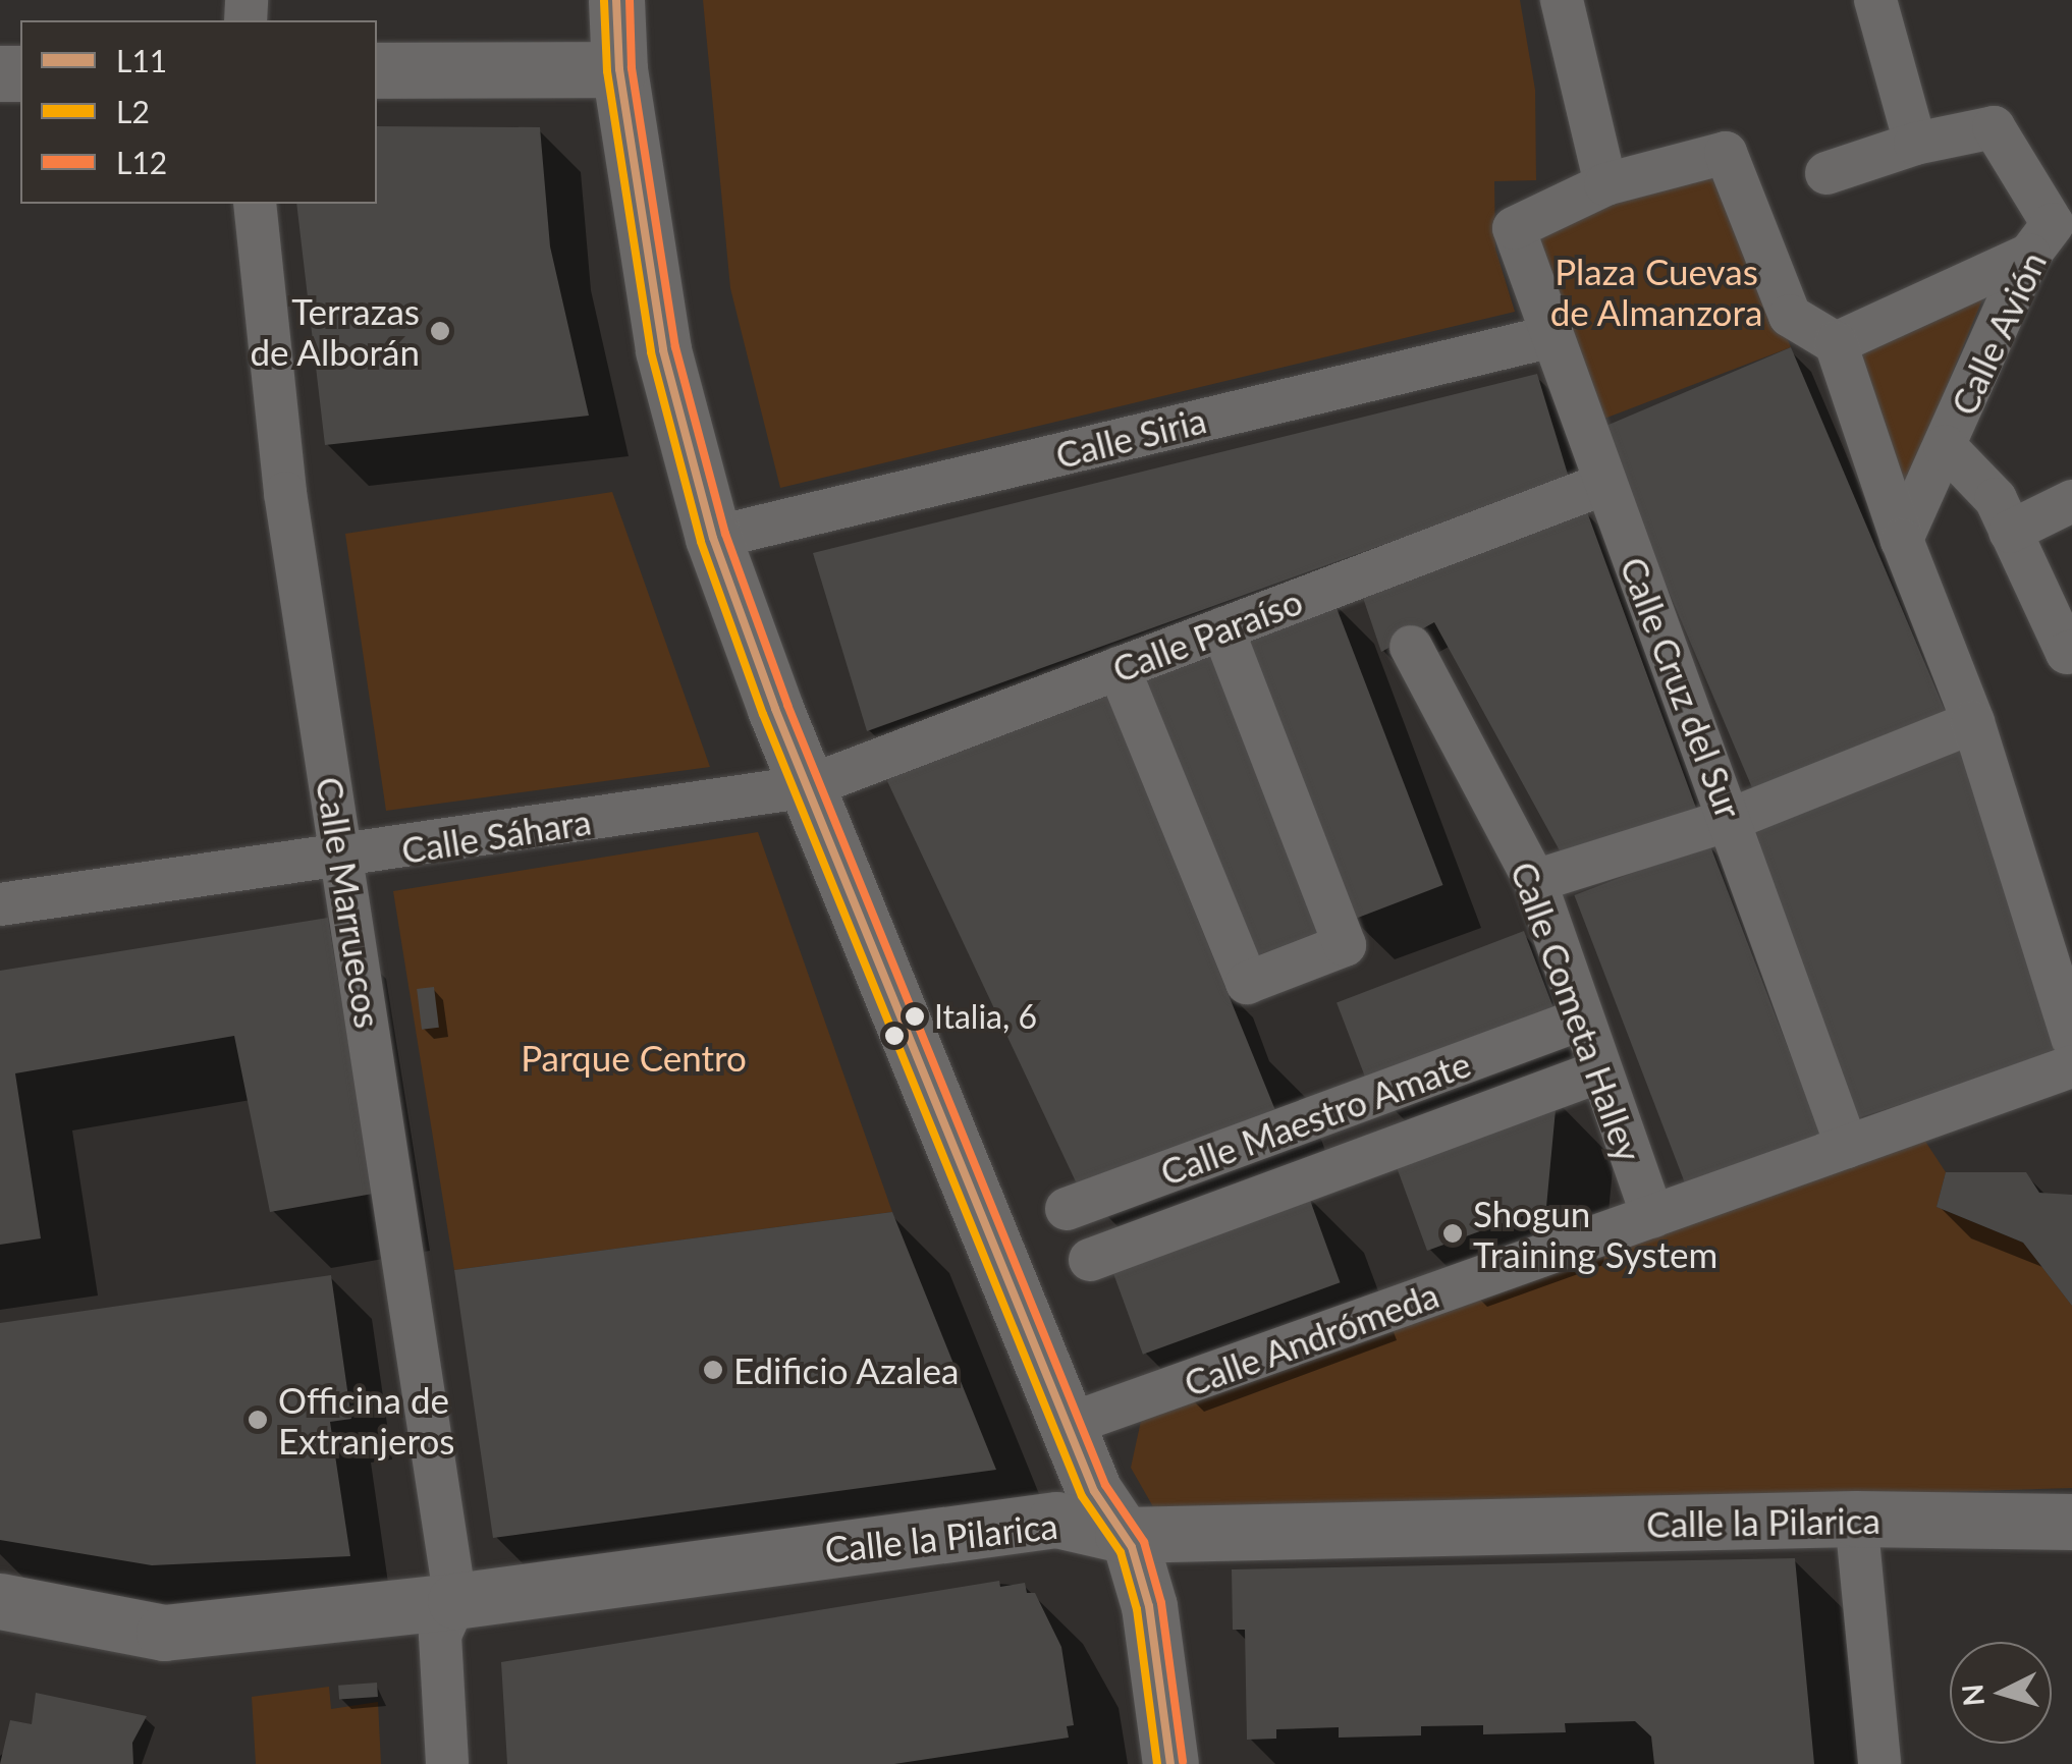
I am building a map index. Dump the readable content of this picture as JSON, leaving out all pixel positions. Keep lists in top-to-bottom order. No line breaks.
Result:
{"streets":{"street":["Calle Avión","Calle Siria","Calle Paraíso","Calle Cruz del Sur","Calle Sáhara","Calle Marruecos","Calle Cometa Halley","Calle Maestro Amate","Calle Andrómeda","Calle la Pilarica"]},"crossings":[["Calle Siria","Calle Cruz del Sur"],["Calle Paraíso","Calle Cruz del Sur"],["Calle Paraíso","Calle Sáhara"],["Calle Cruz del Sur","Calle Andrómeda"],["Calle Sáhara","Calle Marruecos"],["Calle Marruecos","Calle la Pilarica"],["Calle Cometa Halley","Calle Andrómeda"]],"parks":["Plaza Cuevas de Almanzora","Parque Centro"],"places":["Terrazas de Alborán","Italia, 6","Shogun Training System","Edificio Azalea","Officina de Extranjeros"],"lines":["transit line L11","transit line L12","transit line L2"],"legend":["L11","L2","L12"],"north":"left"}
